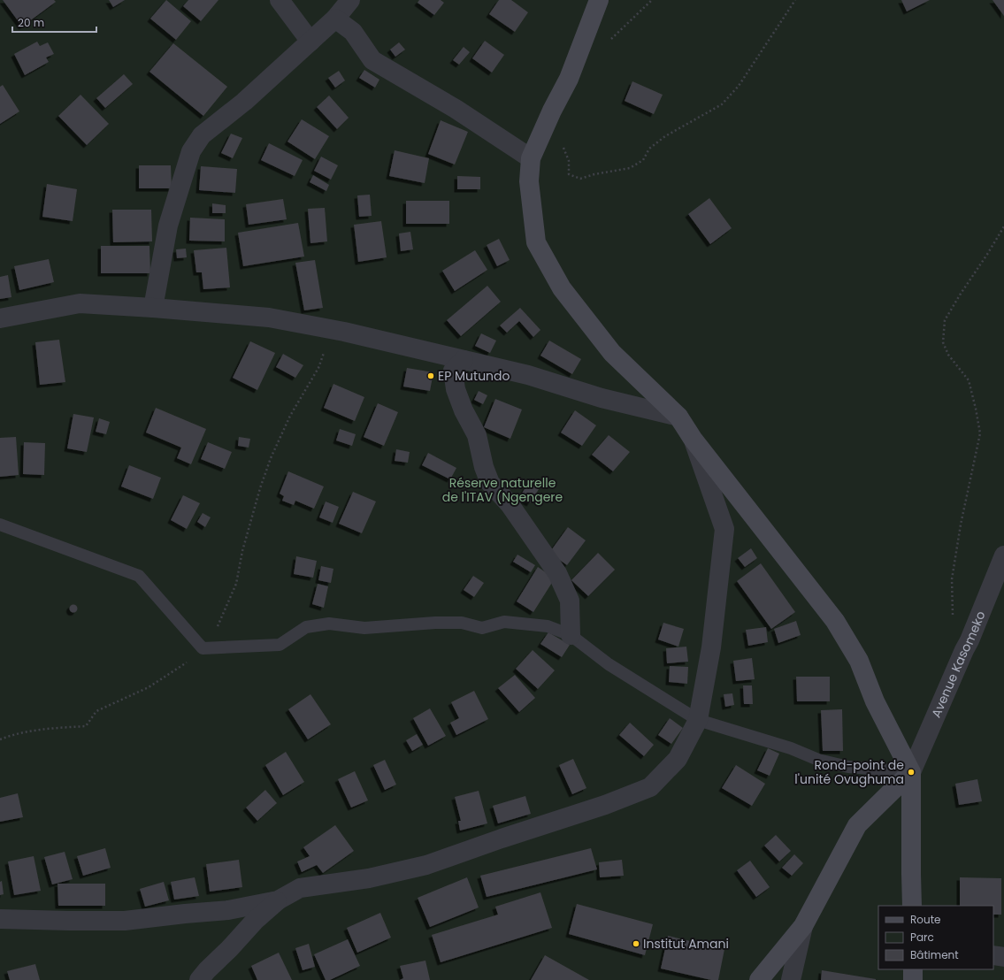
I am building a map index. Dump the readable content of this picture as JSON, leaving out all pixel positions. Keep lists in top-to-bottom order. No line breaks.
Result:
{"streets":{"street":["Avenue Kasomeko"]},"parks":["Réserve naturelle de l'ITAV (Ngengere"],"places":["EP Mutundo","Rond-point de l'unité Ovughuma","Institut Amani"],"legend":["Route","Parc","Bâtiment"],"scale_bar":"20 m"}
